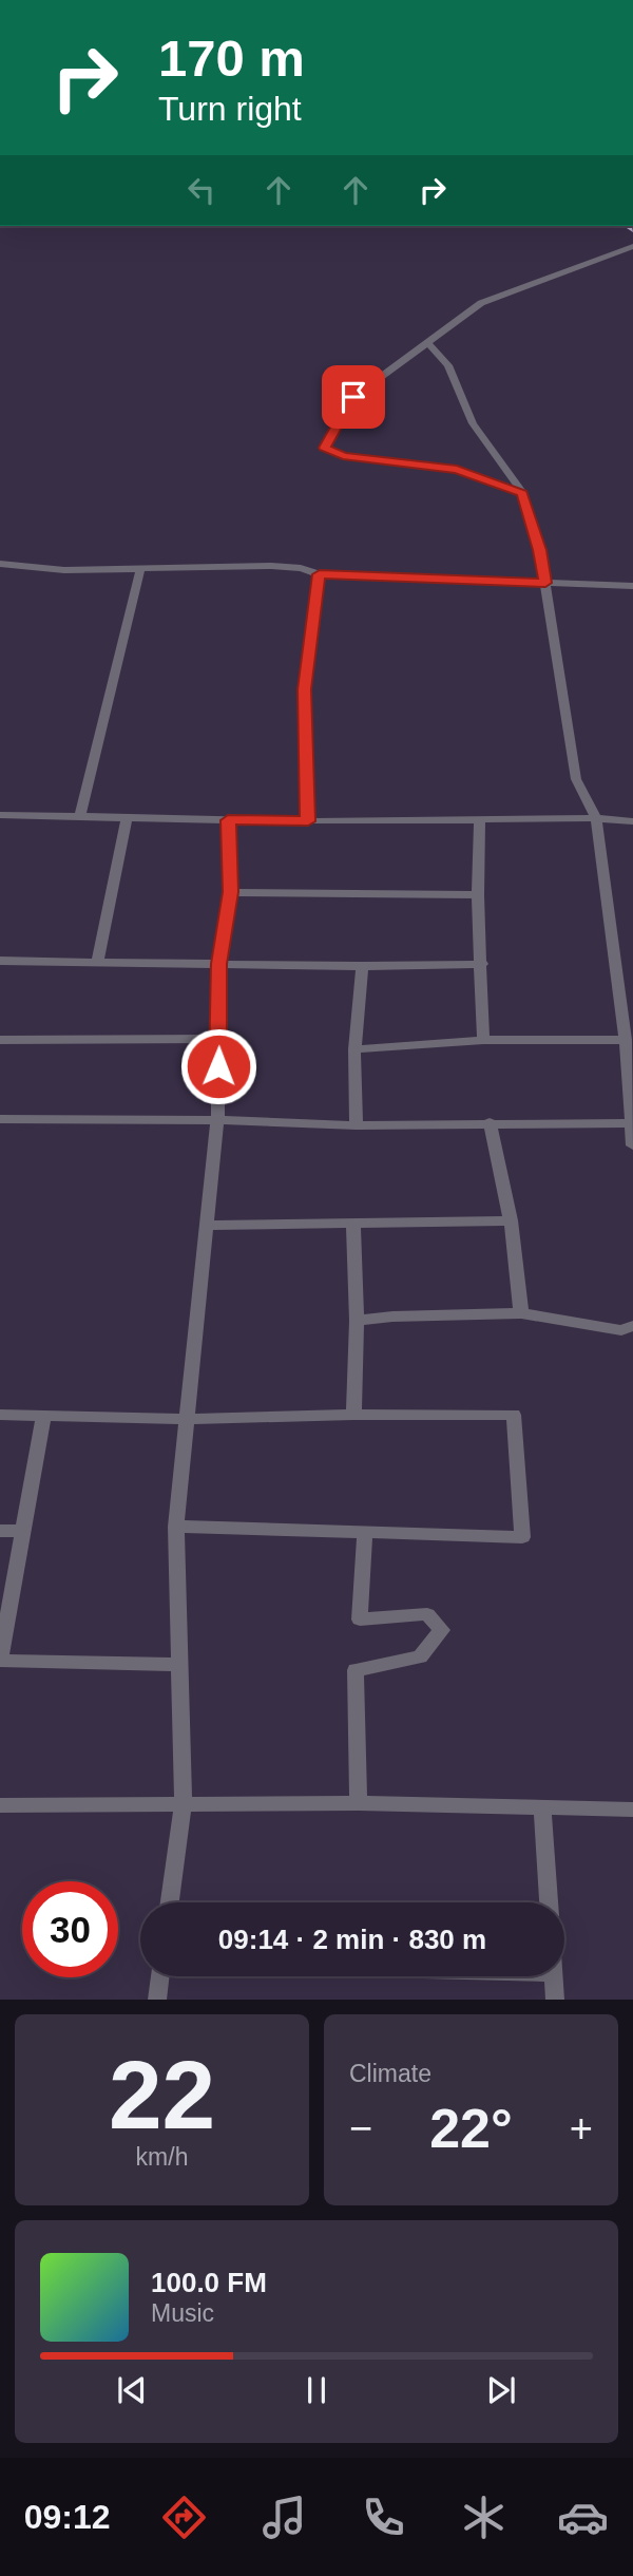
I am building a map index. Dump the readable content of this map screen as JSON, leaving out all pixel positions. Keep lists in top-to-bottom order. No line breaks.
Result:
{"page":{"turn":["170 m","Turn right"],"limit":"30","trip":"09:14 · 2 min · 830 m","tile":[["22","km/h"],"Climate"],"heat":["−","22°","+"],"song":["100.0 FM","Music"],"tabs":"09:12"}}
